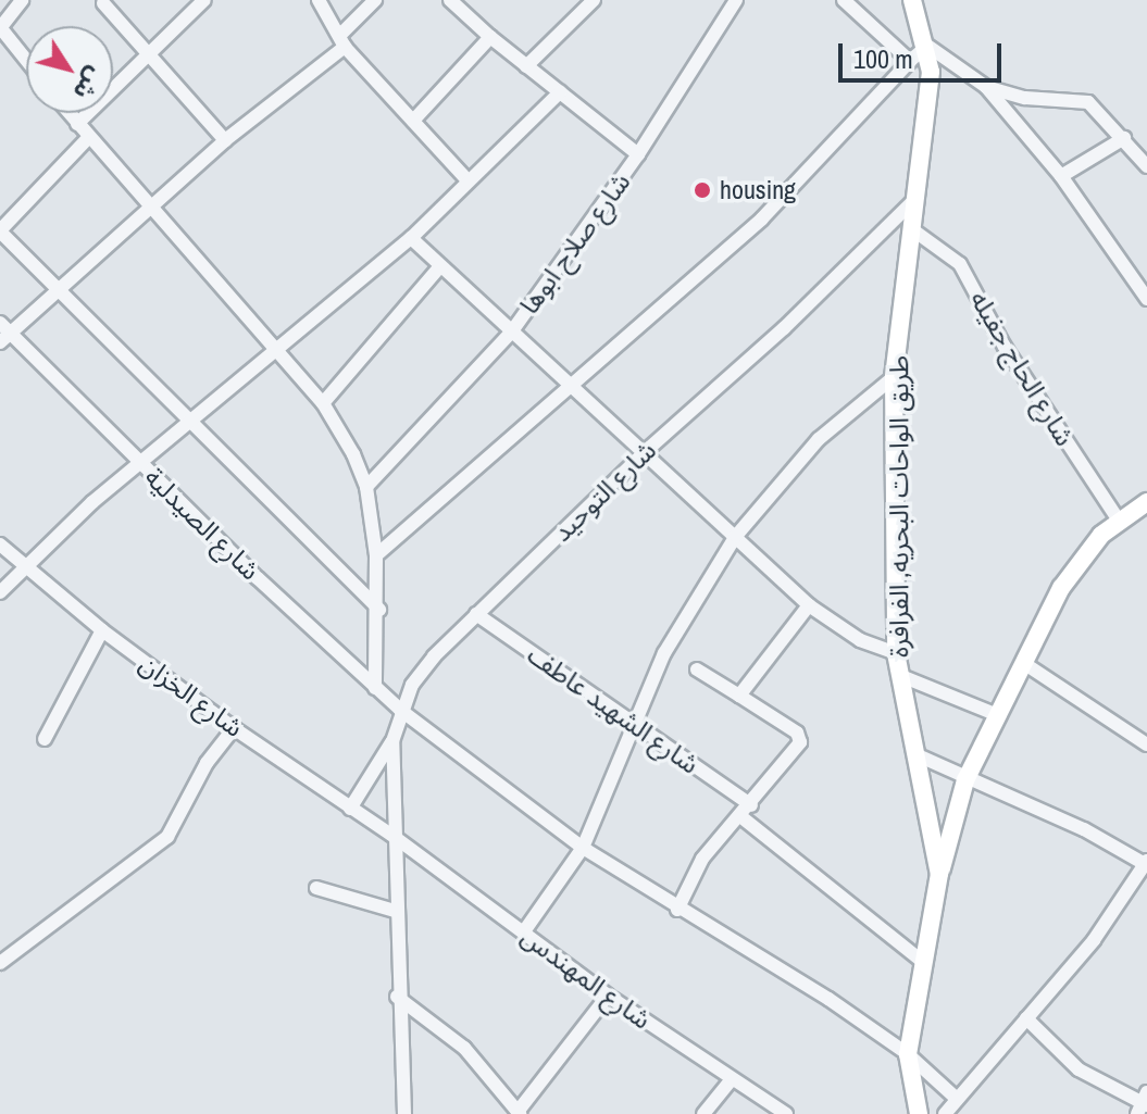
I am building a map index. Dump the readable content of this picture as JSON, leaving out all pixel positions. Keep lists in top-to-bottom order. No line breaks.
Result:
{"streets":{"main road":["طريق الواحات البحريه, الفرافرة"],"street":["شارع صلاح ابوها","شارع الحاج جفيله","شارع التوحيد","شارع الصيدلية","شارع الخزان","شارع الشهيد عاطف","شارع المهندس"]},"crossings":[["شارع الحاج جفيله","طريق الواحات البحريه, الفرافرة"],["شارع التوحيد","طريق الواحات البحريه, الفرافرة"],["شارع التوحيد","شارع الصيدلية"],["شارع التوحيد","شارع الخزان"],["شارع التوحيد","شارع الشهيد عاطف"],["شارع التوحيد","شارع المهندس"],["طريق الواحات البحريه, الفرافرة","شارع الصيدلية"],["شارع الخزان","شارع المهندس"]],"places":["housing"],"scale_bar":"100 m","north":"bottom right"}
